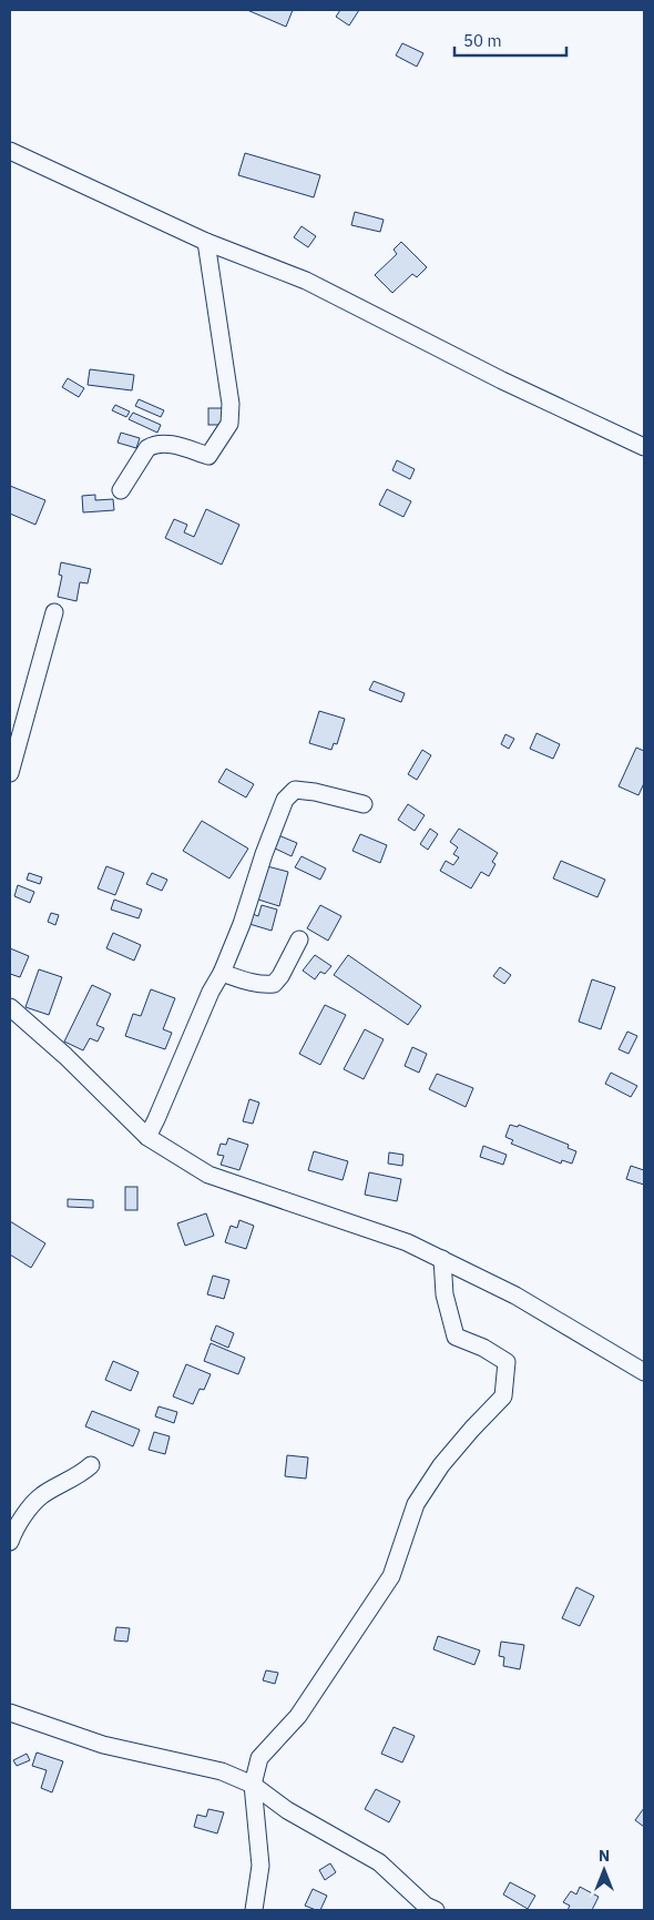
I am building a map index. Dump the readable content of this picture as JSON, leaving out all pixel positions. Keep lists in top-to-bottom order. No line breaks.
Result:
{"scale_bar":"50 m","north":"top"}
